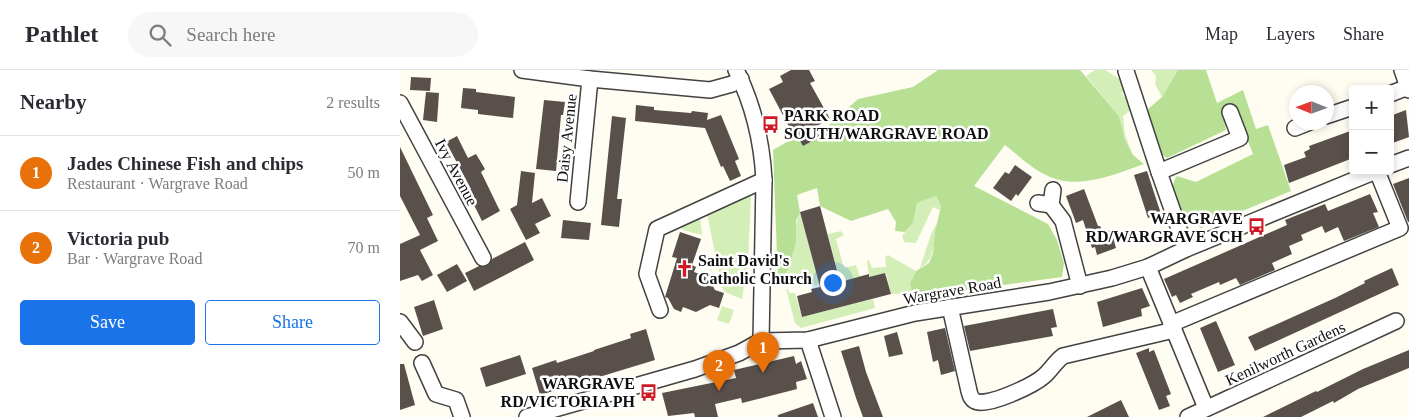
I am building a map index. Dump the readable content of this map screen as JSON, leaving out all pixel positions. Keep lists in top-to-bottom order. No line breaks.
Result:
{"streets":{"street":["Daisy Avenue","Ivy Avenue","Wargrave Road","Kenilworth Gardens"]},"places":{"bus stop":["PARK ROAD SOUTH/WARGRAVE ROAD","WARGRAVE RD/WARGRAVE SCH","WARGRAVE RD/VICTORIA PH"],"church":["Saint David's Catholic Church"]},"north":"left","page":{"header":"Pathlet","search":"Search here","nav":["Map","Layers","Share"],"heading":["Nearby","2 results"],"map_buttons":["+","−"],"list":[{"mark":"1","name":"Jades Chinese Fish and chips","note":"Restaurant · Wargrave Road","value":"50 m"},{"mark":"2","name":"Victoria pub","note":"Bar · Wargrave Road","value":"70 m"}],"buttons":["Save","Share"],"pins":["1","2"]}}
